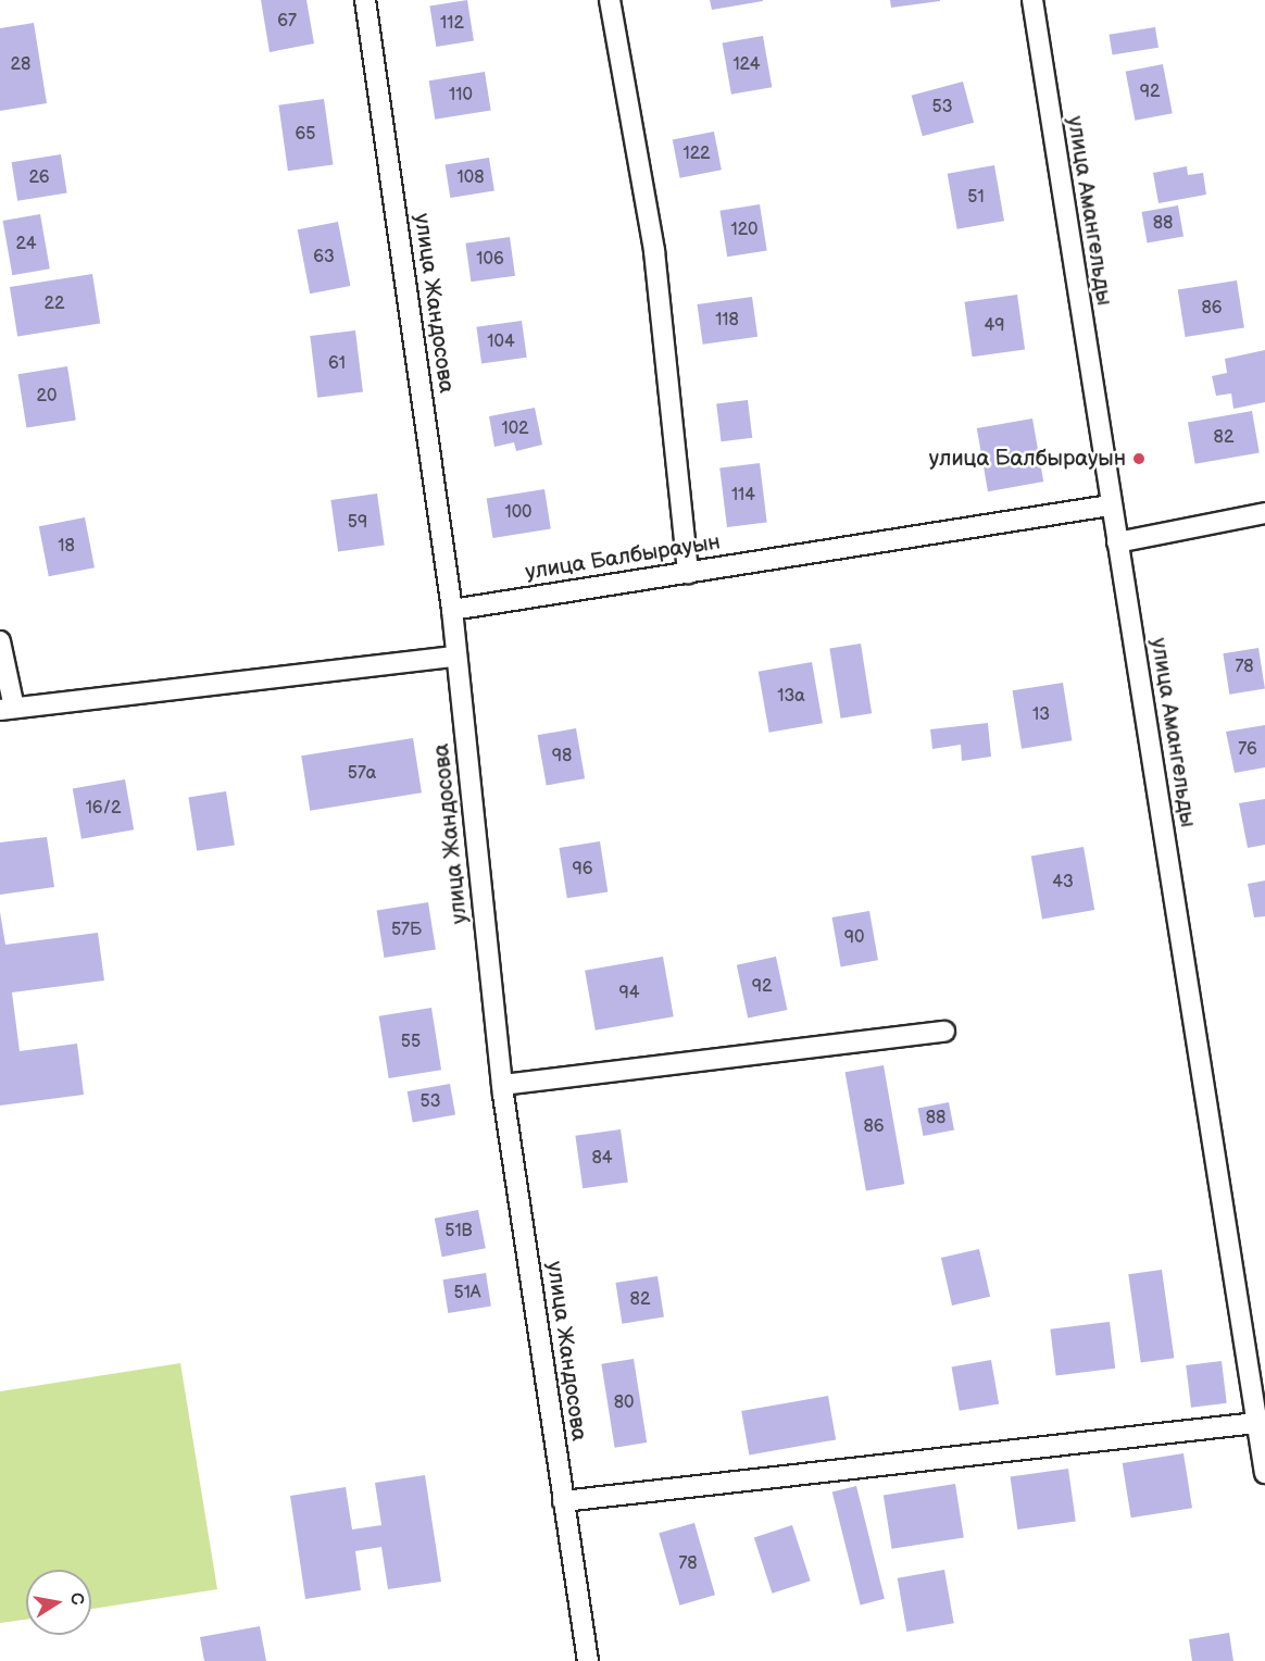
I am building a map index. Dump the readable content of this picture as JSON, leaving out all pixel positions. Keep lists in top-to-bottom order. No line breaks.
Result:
{"streets":{"street":["улица Амангельды","улица Жандосова","улица Балбырауын"]},"crossings":[["улица Амангельды","улица Балбырауын"],["улица Жандосова","улица Балбырауын"]],"places":["улица Балбырауын"],"house_numbers":["67","112","28","124","92","110","53","65","122","26","108","51","88","120","24","63","106","22","86","118","49","104","61","20","102","82","114","100","59","18","78","13а","13","76","98","57а","16/2","96","43","57Б","90","92","94","55","53","88","86","84","51В","51А","82","80","78"],"north":"right"}
